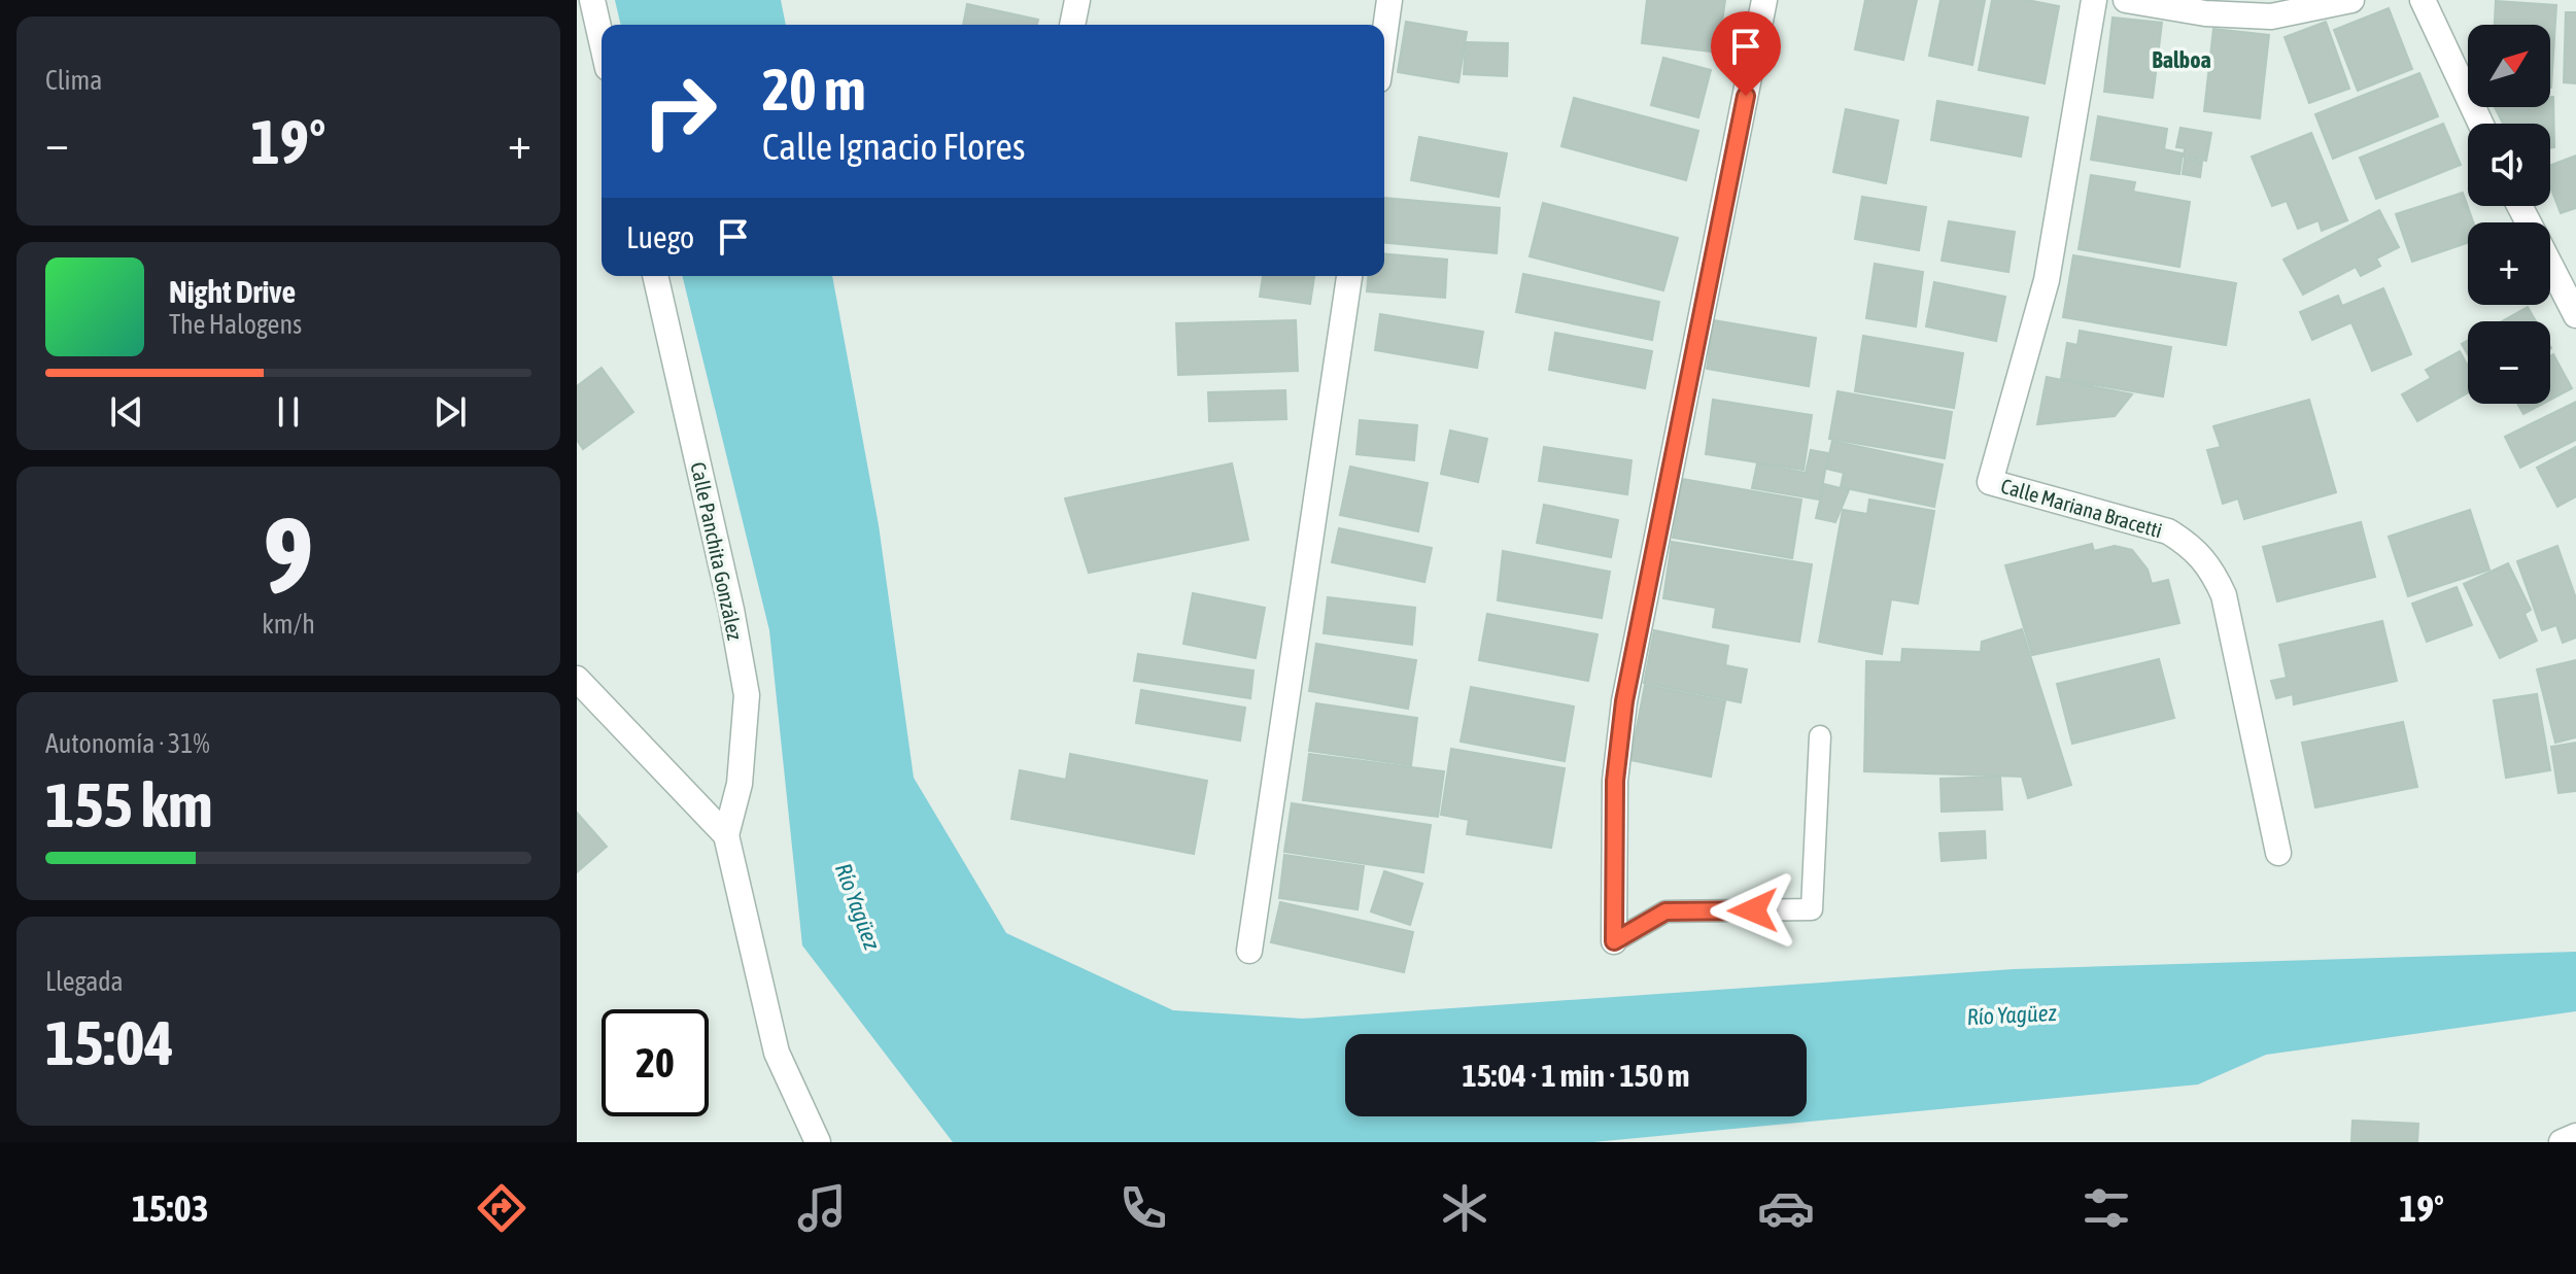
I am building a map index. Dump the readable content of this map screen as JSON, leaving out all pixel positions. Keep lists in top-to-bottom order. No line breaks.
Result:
{"streets":{"street":["Calle Mariana Bracetti","Calle Panchita González"]},"districts":["Balboa"],"water":["Río Yagüez"],"north":"top right","page":{"tile":["Clima",["9","km/h"],["Autonomía · 31%","155 km"],["Llegada","15:04"]],"map_buttons":["+","−"],"turn":["20 m","Calle Ignacio Flores"],"heat":["−","19°","+"],"then":"Luego","song":["Night Drive","The Halogens"],"limit":"20","trip":"15:04 · 1 min · 150 m","tabs":["15:03","19°"]}}
